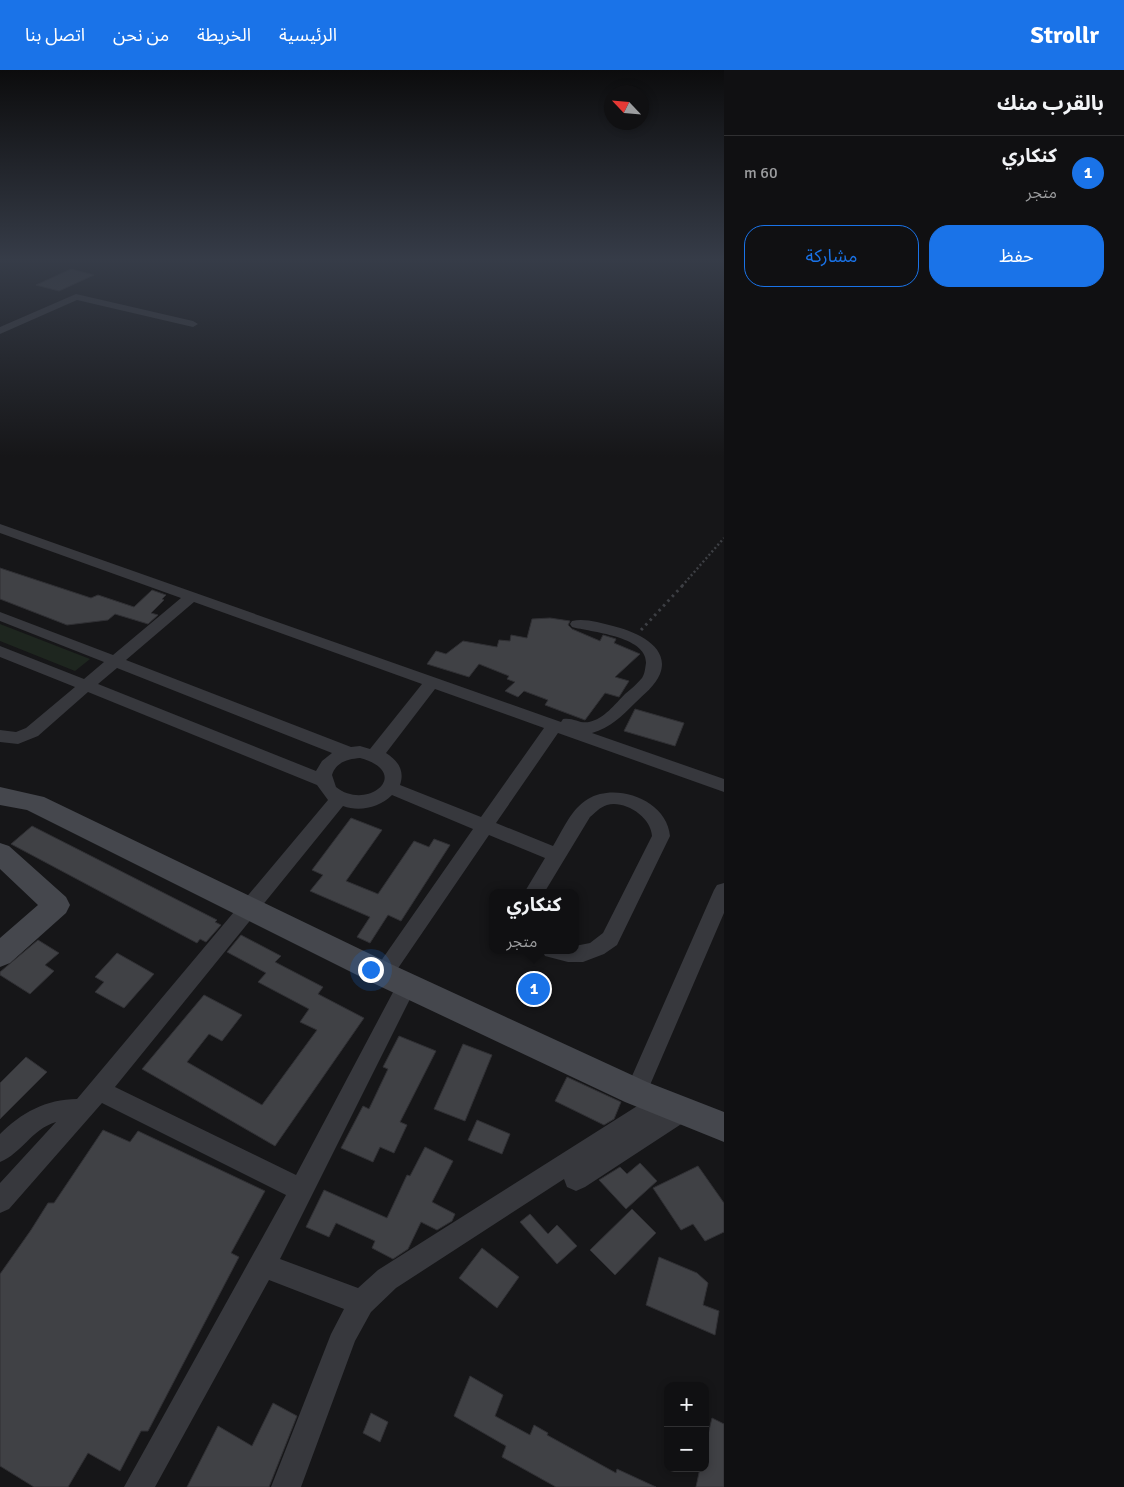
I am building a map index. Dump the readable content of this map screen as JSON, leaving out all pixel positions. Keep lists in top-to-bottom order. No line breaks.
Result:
{"north":"top left","page":{"header":"Strollr","nav":["الرئيسية","الخريطة","من نحن","اتصل بنا"],"heading":"بالقرب منك","list":[{"mark":"1","name":"كنكاري","note":"متجر","value":"60 m"}],"buttons":["حفظ","مشاركة"],"popup":["كنكاري","متجر"],"pins":"1","map_buttons":["+","−"]}}
